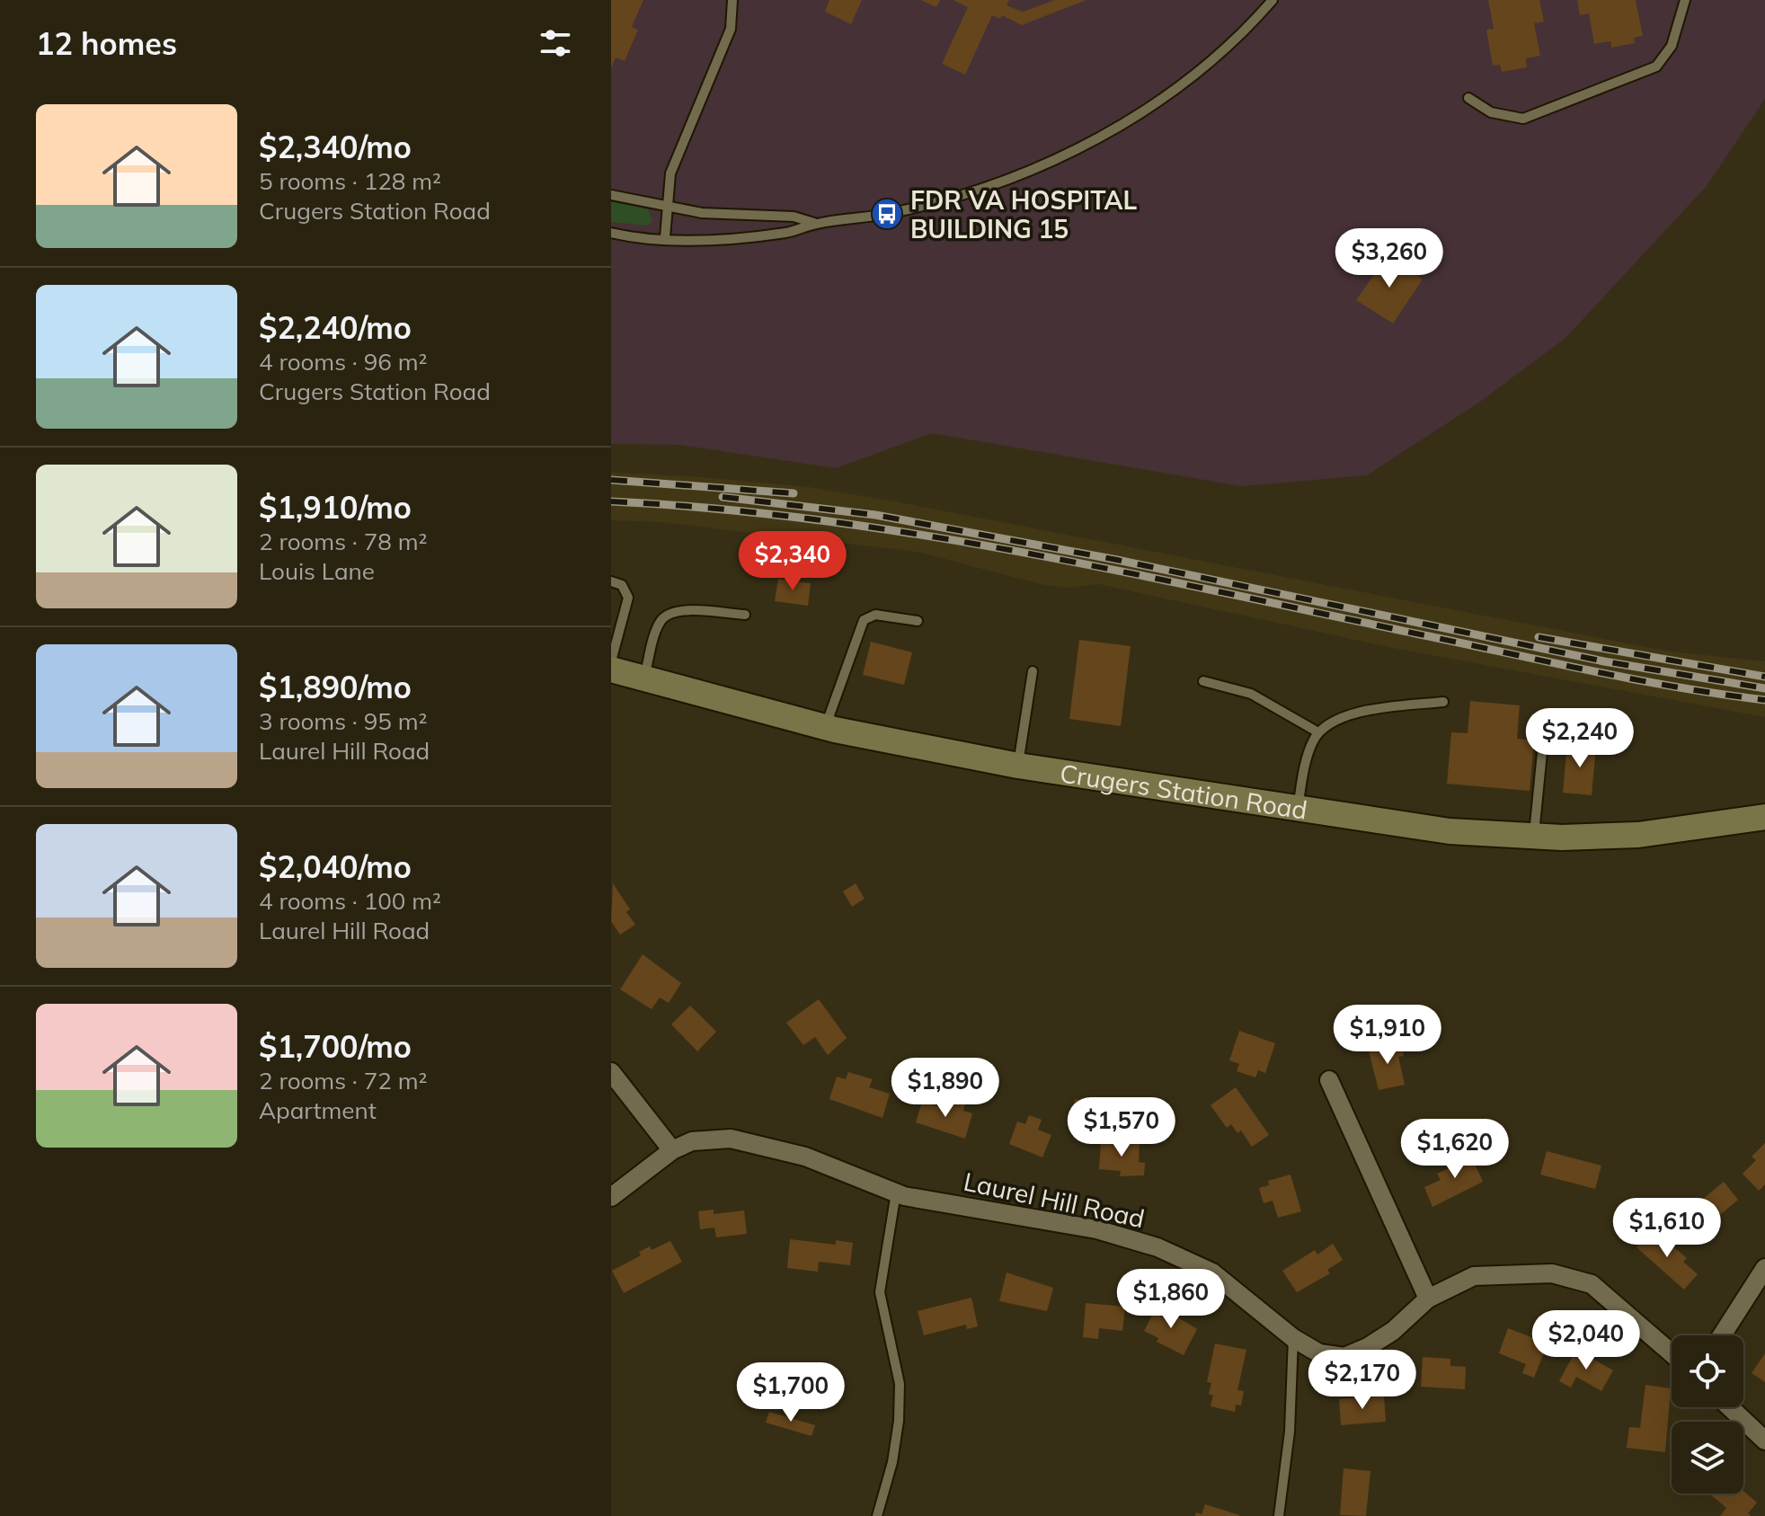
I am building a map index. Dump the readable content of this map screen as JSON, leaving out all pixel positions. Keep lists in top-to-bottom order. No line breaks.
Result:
{"streets":{"street":["Crugers Station Road","Laurel Hill Road"]},"places":{"bus stop":["FDR VA HOSPITAL BUILDING 15"]},"page":{"heading":"12 homes","list":[{"name":"$2,340/mo","note":"5 rooms · 128 m² · Crugers Station Road"},{"name":"$2,240/mo","note":"4 rooms · 96 m² · Crugers Station Road"},{"name":"$1,910/mo","note":"2 rooms · 78 m² · Louis Lane"},{"name":"$1,890/mo","note":"3 rooms · 95 m² · Laurel Hill Road"},{"name":"$2,040/mo","note":"4 rooms · 100 m² · Laurel Hill Road"},{"name":"$1,700/mo","note":"2 rooms · 72 m² · Apartment"}],"price":["$3,260","$2,340","$2,240","$1,910","$1,890","$1,570","$1,620","$1,610","$1,860","$2,040","$2,170","$1,700"]}}
